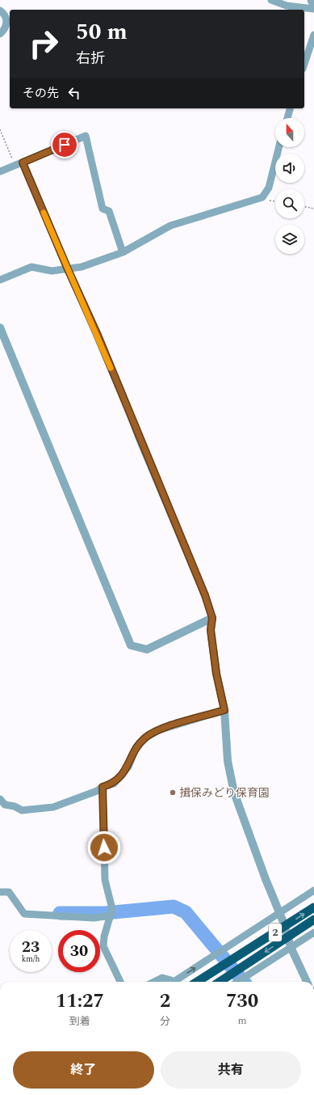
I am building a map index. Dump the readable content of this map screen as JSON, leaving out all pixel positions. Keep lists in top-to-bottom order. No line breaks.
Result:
{"streets":{"highway":["2"]},"places":["揖保みどり保育園"],"north":"top","page":{"turn":["50 m","右折"],"then":"その先","speed":"23 km/h","limit":"30","eta":["11:27","到着","2","分","730","m"],"buttons":["終了","共有"]}}
